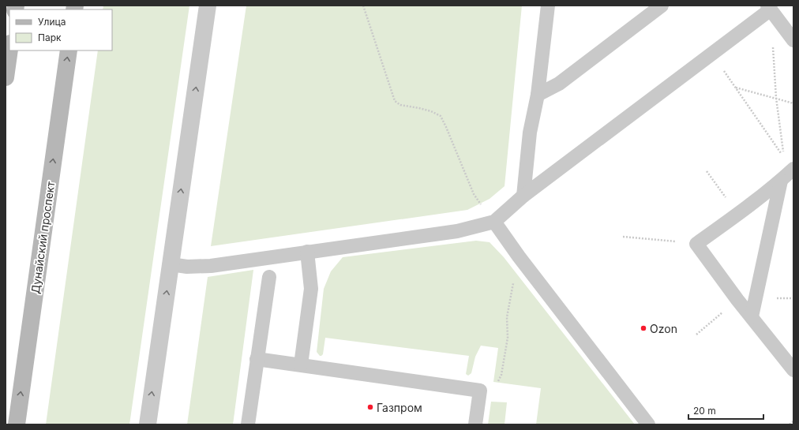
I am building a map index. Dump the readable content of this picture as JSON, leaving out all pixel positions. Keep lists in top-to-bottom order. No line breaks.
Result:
{"streets":{"main road":["Дунайский проспект"]},"one_way":["Дунайский проспект"],"places":["Ozon","Газпром"],"legend":["Улица","Парк"],"scale_bar":"20 m"}
